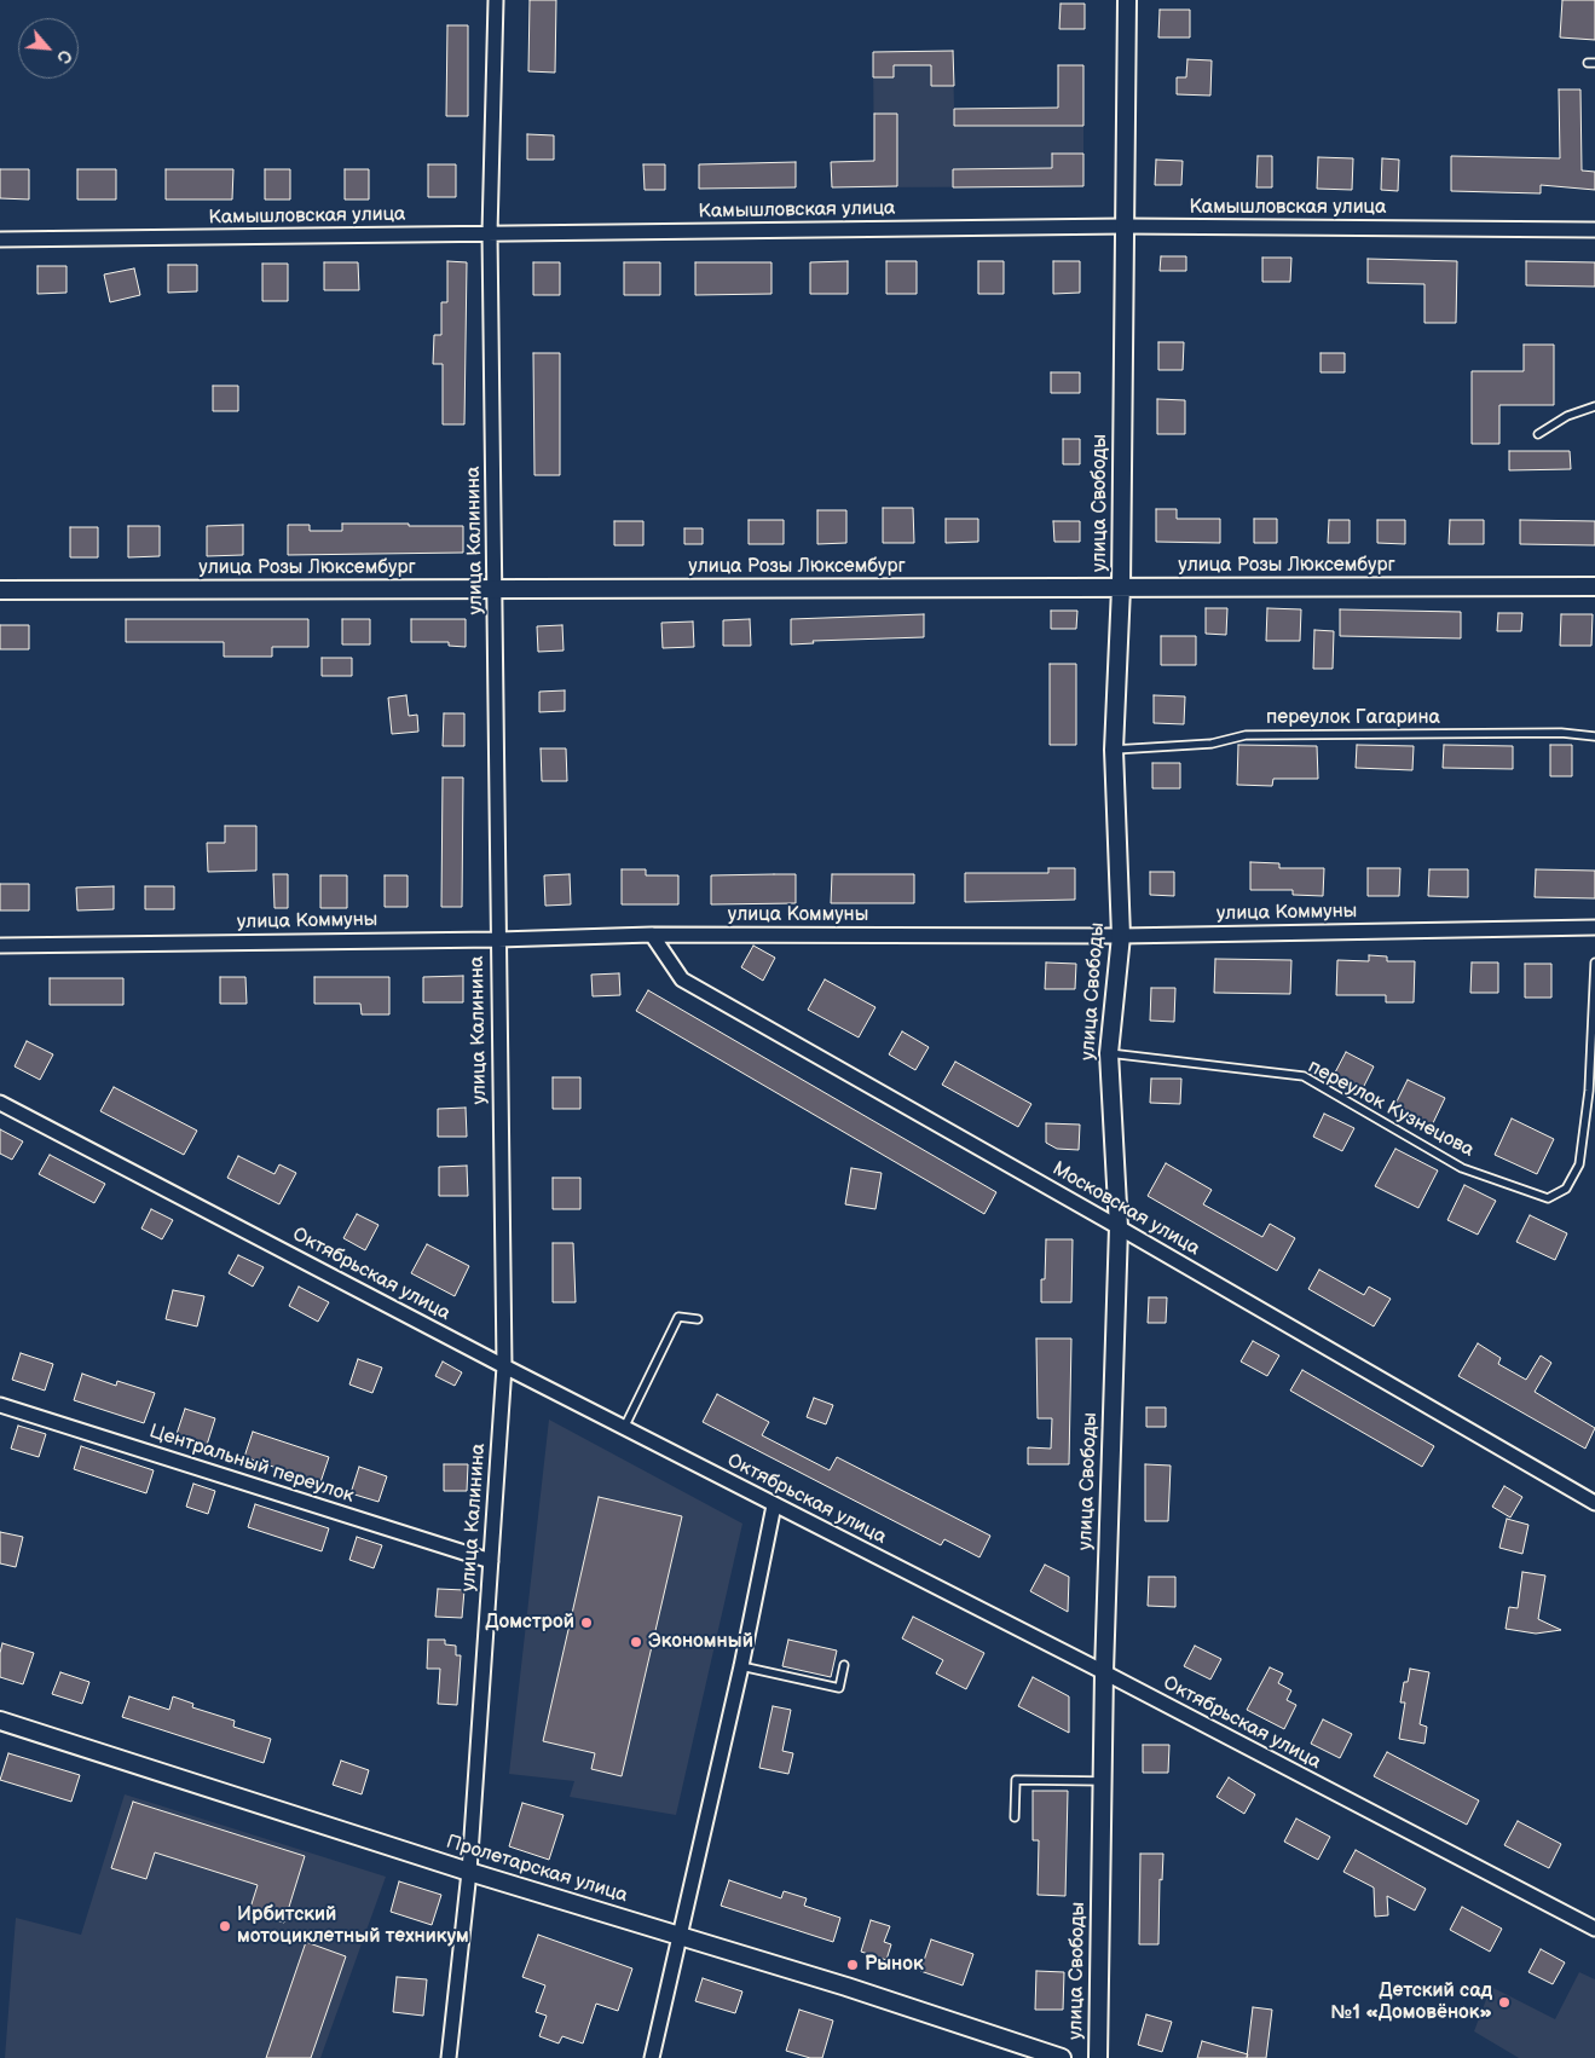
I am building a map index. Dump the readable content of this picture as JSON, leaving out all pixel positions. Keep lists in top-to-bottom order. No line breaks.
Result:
{"streets":{"street":["Камышловская улица","улица Свободы","улица Калинина","улица Розы Люксембург","улица Коммуны","Московская улица","Октябрьская улица","Центральный переулок","Пролетарская улица"],"lane":["переулок Гагарина","переулок Кузнецова"]},"crossings":[["Камышловская улица","улица Свободы"],["Камышловская улица","улица Калинина"],["улица Свободы","улица Розы Люксембург"],["улица Свободы","переулок Гагарина"],["улица Свободы","улица Коммуны"],["улица Свободы","переулок Кузнецова"],["улица Свободы","Московская улица"],["улица Свободы","Октябрьская улица"],["улица Калинина","улица Розы Люксембург"],["улица Калинина","улица Коммуны"],["улица Калинина","Октябрьская улица"],["улица Калинина","Центральный переулок"],["улица Калинина","Пролетарская улица"],["улица Коммуны","Московская улица"]],"places":["Домстрой","Экономный","Ирбитский мотоциклетный техникум","Рынок","Детский сад №1 «Домовёнок»"],"north":"bottom right"}
